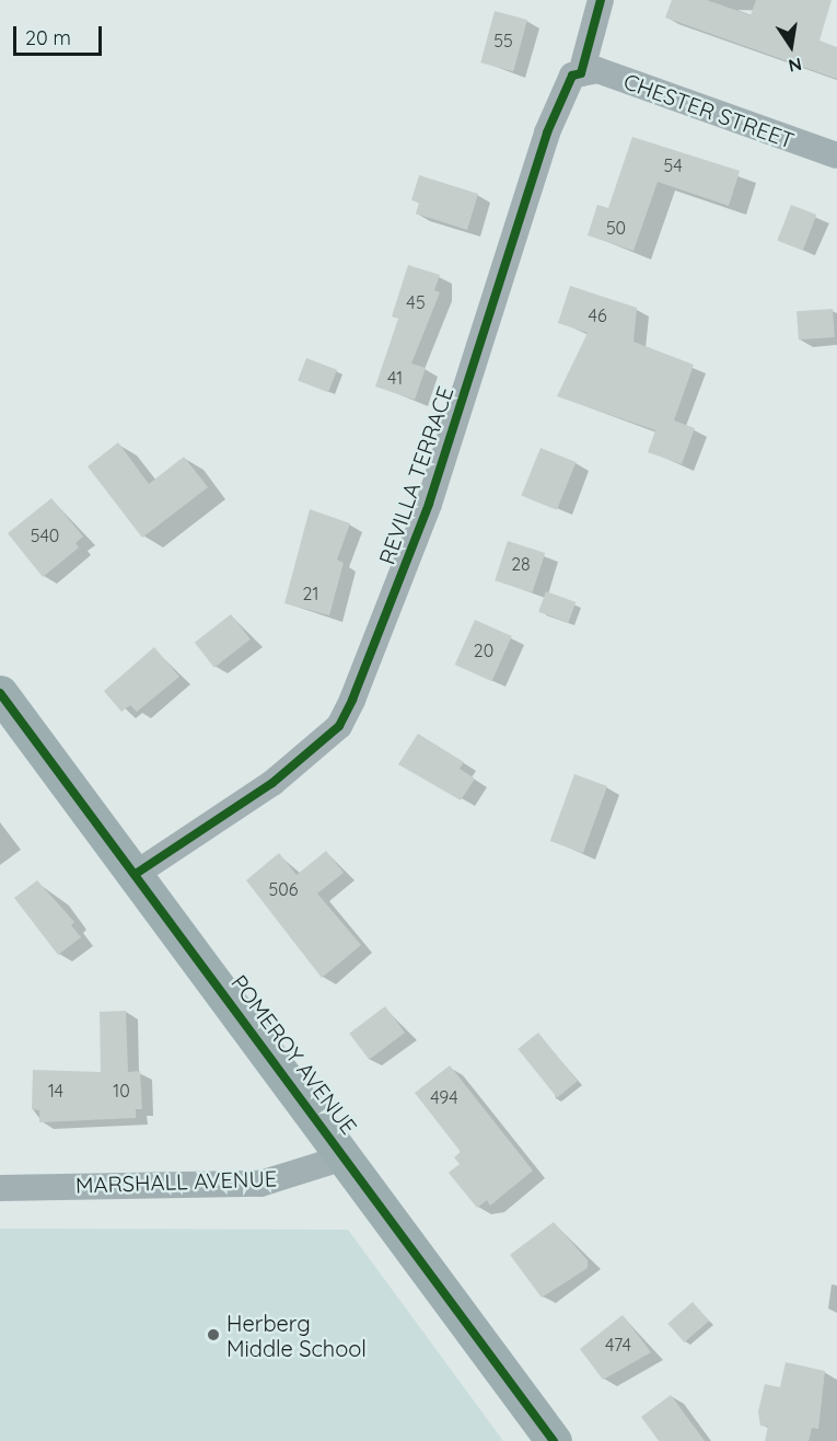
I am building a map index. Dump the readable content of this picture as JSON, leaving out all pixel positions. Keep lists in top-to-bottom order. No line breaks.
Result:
{"streets":{"street":["CHESTER STREET","REVILLA TERRACE","POMEROY AVENUE","MARSHALL AVENUE"]},"crossings":[["CHESTER STREET","REVILLA TERRACE"],["REVILLA TERRACE","POMEROY AVENUE"],["POMEROY AVENUE","MARSHALL AVENUE"]],"places":["Herberg Middle School"],"house_numbers":["55","54","50","45","46","41","540","28","21","20","506","14","10","494","474"],"scale_bar":"20 m","north":"bottom"}
